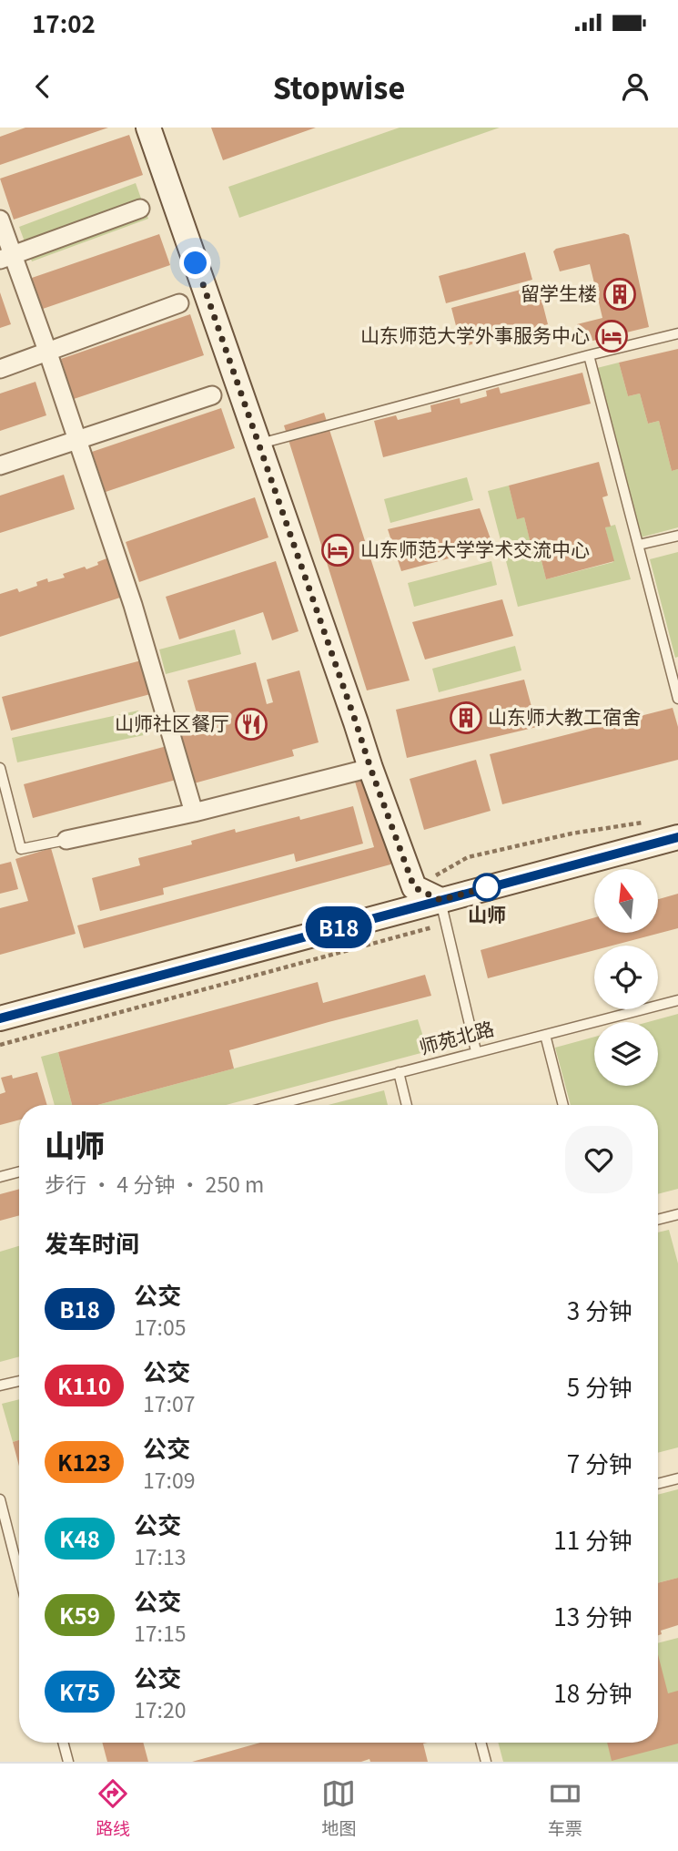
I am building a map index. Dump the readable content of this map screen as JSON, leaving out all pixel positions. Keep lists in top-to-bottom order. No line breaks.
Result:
{"streets":{"lane":["师苑北路"]},"places":{"building":["留学生楼","山东师大教工宿舍"],"hotel":["山东师范大学外事服务中心","山东师范大学学术交流中心"],"restaurant":["山师社区餐厅"],"other":["山师"]},"lines":["bus line B18"],"north":"top","page":{"status":"17:02","header":"Stopwise","on_map":"B18","heading":[["山师","步行 · 4 分钟 · 250 m"],"发车时间"],"list":[{"mark":"B18","name":"公交","note":"17:05","value":"3 分钟"},{"mark":"K110","name":"公交","note":"17:07","value":"5 分钟"},{"mark":"K123","name":"公交","note":"17:09","value":"7 分钟"},{"mark":"K48","name":"公交","note":"17:13","value":"11 分钟"},{"mark":"K59","name":"公交","note":"17:15","value":"13 分钟"},{"mark":"K75","name":"公交","note":"17:20","value":"18 分钟"}],"tabs":["路线","地图","车票"]}}
